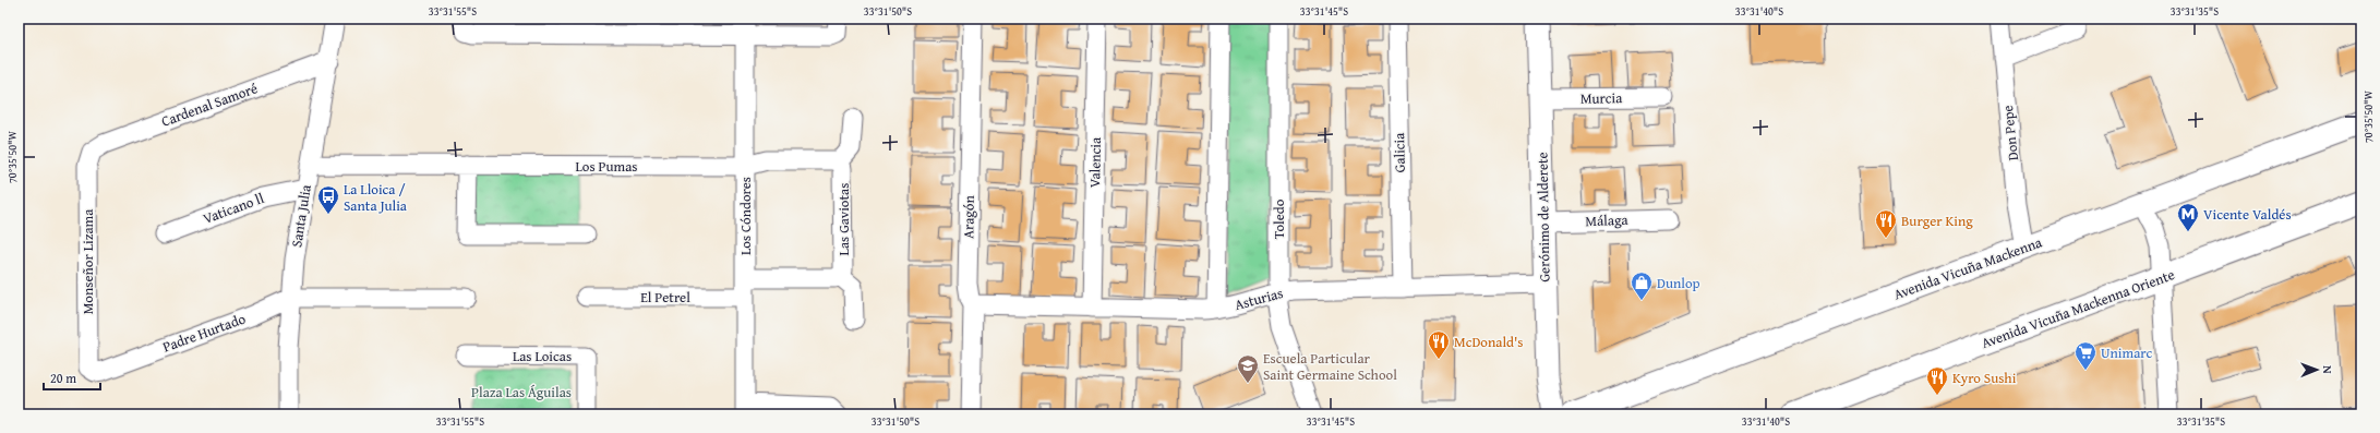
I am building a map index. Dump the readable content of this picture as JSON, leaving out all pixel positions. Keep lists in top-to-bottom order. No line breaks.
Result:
{"streets":{"main road":["Gerónimo de Alderete","Avenida Vicuña Mackenna","Avenida Vicuña Mackenna Oriente"],"street":["Murcia","Cardenal Samoré","Don Pepe","Galicia","Valencia","Los Pumas","Vaticano ll","Santa Julia","Los Cóndores","Aragón","Las Gaviotas","Toledo","Málaga","Monseñor Lizama","El Petrel","Asturias","Padre Hurtado","Las Loicas"]},"crossings":[["Murcia","Gerónimo de Alderete"],["Cardenal Samoré","Santa Julia"],["Cardenal Samoré","Monseñor Lizama"],["Don Pepe","Avenida Vicuña Mackenna"],["Galicia","Asturias"],["Valencia","Asturias"],["Los Pumas","Santa Julia"],["Los Pumas","Los Cóndores"],["Los Pumas","Las Gaviotas"],["Vaticano ll","Santa Julia"],["Santa Julia","Padre Hurtado"],["Los Cóndores","Las Gaviotas"],["Los Cóndores","El Petrel"],["Aragón","Asturias"],["Gerónimo de Alderete","Málaga"],["Gerónimo de Alderete","Asturias"],["Las Gaviotas","El Petrel"],["Toledo","Asturias"],["Monseñor Lizama","Padre Hurtado"]],"parks":["Plaza Las Águilas"],"places":{"bus stop":["La Lloica / Santa Julia"],"metro station":["Vicente Valdés"],"restaurant":["Burger King","McDonald's","Kyro Sushi"],"shop":["Dunlop"],"supermarket":["Unimarc"],"school or university":["Escuela Particular Saint Germaine School"]},"scale_bar":"20 m","north":"right","coordinates":["33°31'55\"S","33°31'50\"S","33°31'45\"S","33°31'40\"S","33°31'35\"S","70°35'50\"W"]}
